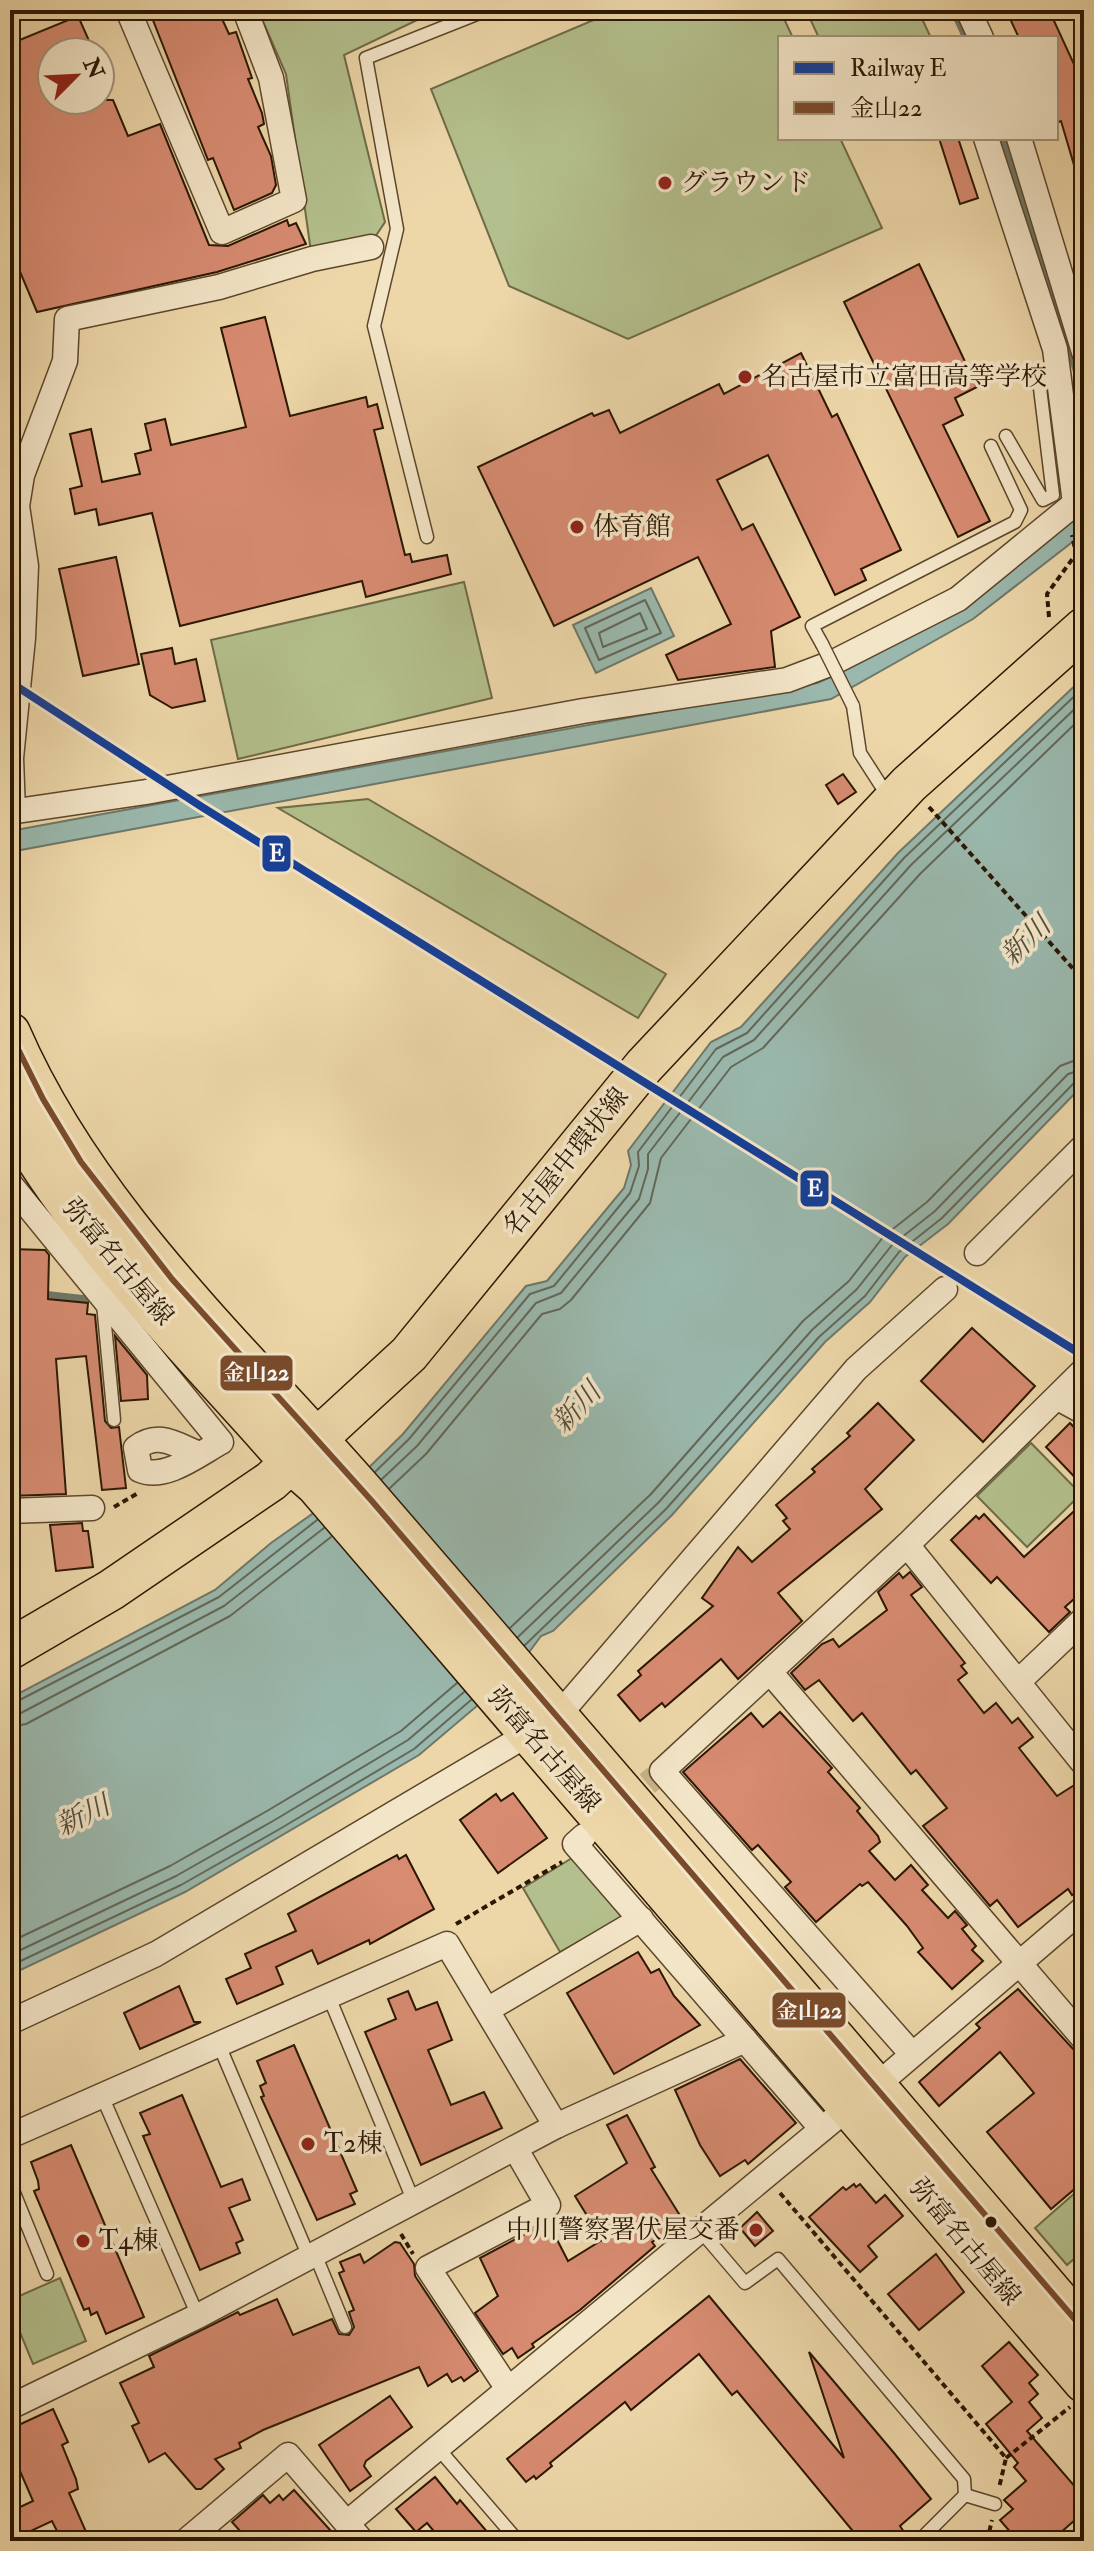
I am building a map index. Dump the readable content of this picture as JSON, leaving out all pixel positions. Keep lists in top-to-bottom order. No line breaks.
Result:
{"streets":{"main road":["名古屋中環状線","弥富名古屋線"]},"crossings":[["名古屋中環状線","弥富名古屋線"]],"water":["新川"],"places":["グラウンド","名古屋市立富田高等学校","体育館","T2棟","中川警察署伏屋交番","T4棟"],"lines":["rail line E","transit line 金山22"],"legend":["Railway E","金山22"],"north":"top right"}
